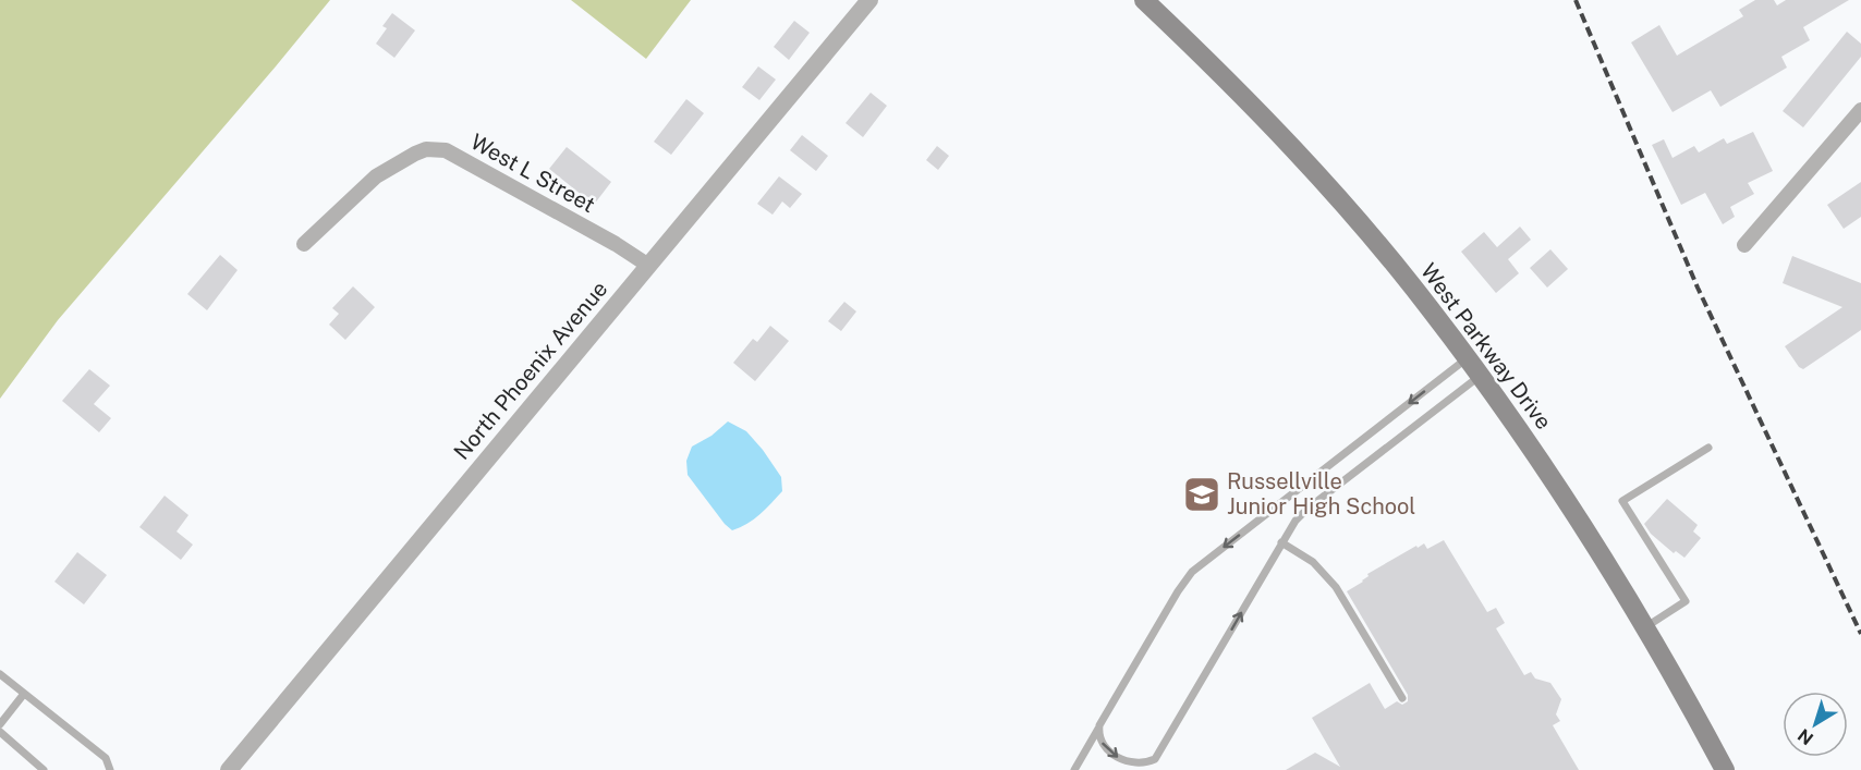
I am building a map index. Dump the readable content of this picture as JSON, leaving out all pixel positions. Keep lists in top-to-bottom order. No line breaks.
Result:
{"streets":{"main road":["West Parkway Drive"],"street":["West L Street","North Phoenix Avenue"]},"crossings":[["West L Street","North Phoenix Avenue"]],"places":{"school or university":["Russellville Junior High School"]},"north":"bottom left"}
